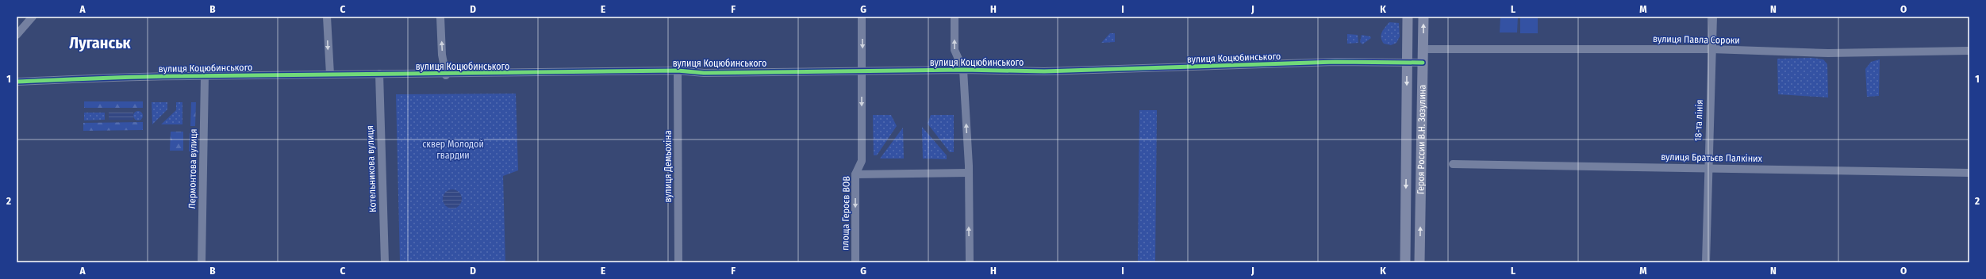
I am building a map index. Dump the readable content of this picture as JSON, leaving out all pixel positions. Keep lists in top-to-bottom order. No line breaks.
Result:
{"streets":{"main road":["Героя России В.Н. Зозулина"],"street":["вулиця Павла Сороки","вулиця Коцюбинського","18-та лінія","вулиця Братьєв Палкіних","вулиця Демьохіна","Лермонтова вулиця","Котельникова вулиця","площа Героєв ВОВ"]},"crossings":[["вулиця Павла Сороки","18-та лінія"],["вулиця Павла Сороки","Героя России В.Н. Зозулина"],["вулиця Коцюбинського","Героя России В.Н. Зозулина"],["вулиця Коцюбинського","вулиця Демьохіна"],["вулиця Коцюбинського","Лермонтова вулиця"],["вулиця Коцюбинського","Котельникова вулиця"],["вулиця Коцюбинського","площа Героєв ВОВ"],["18-та лінія","вулиця Братьєв Палкіних"]],"one_way":["площа Героєв ВОВ"],"districts":["Луганськ"],"parks":["сквер Молодой гвардии"],"grid":{"columns":["A","B","C","D","E","F","G","H","I","J","K","L","M","N","O"],"rows":["1","2"]}}
